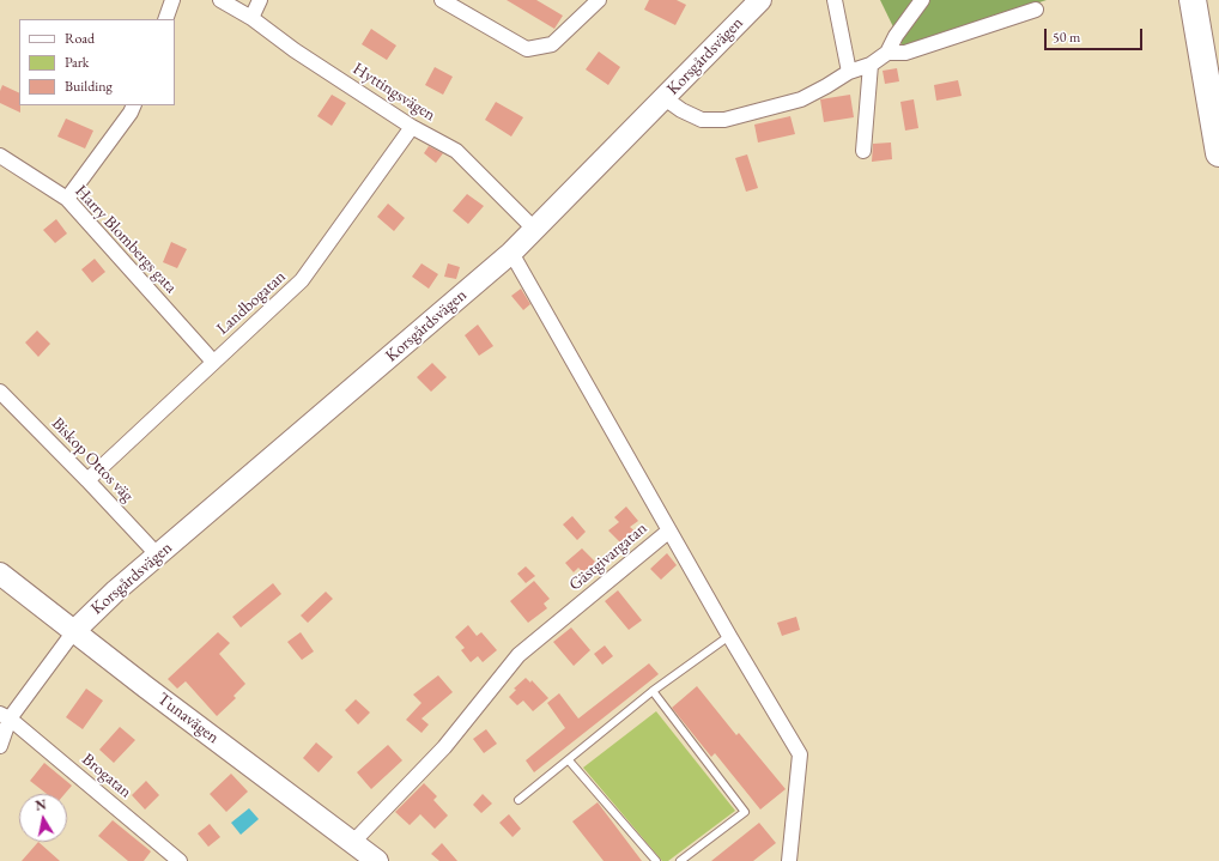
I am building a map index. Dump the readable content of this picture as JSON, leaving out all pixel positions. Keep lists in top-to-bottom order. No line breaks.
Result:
{"streets":{"street":["Korsgårdsvägen","Hyttingsvägen","Harry Blombergs gata","Landbogatan","Biskop Ottos väg","Gästgivargatan","Tunavägen","Brogatan"]},"crossings":[["Korsgårdsvägen","Hyttingsvägen"],["Korsgårdsvägen","Biskop Ottos väg"],["Korsgårdsvägen","Gästgivargatan"],["Korsgårdsvägen","Tunavägen"],["Hyttingsvägen","Landbogatan"],["Harry Blombergs gata","Landbogatan"],["Landbogatan","Biskop Ottos väg"],["Gästgivargatan","Tunavägen"]],"legend":["Road","Park","Building"],"scale_bar":"50 m","north":"top"}
